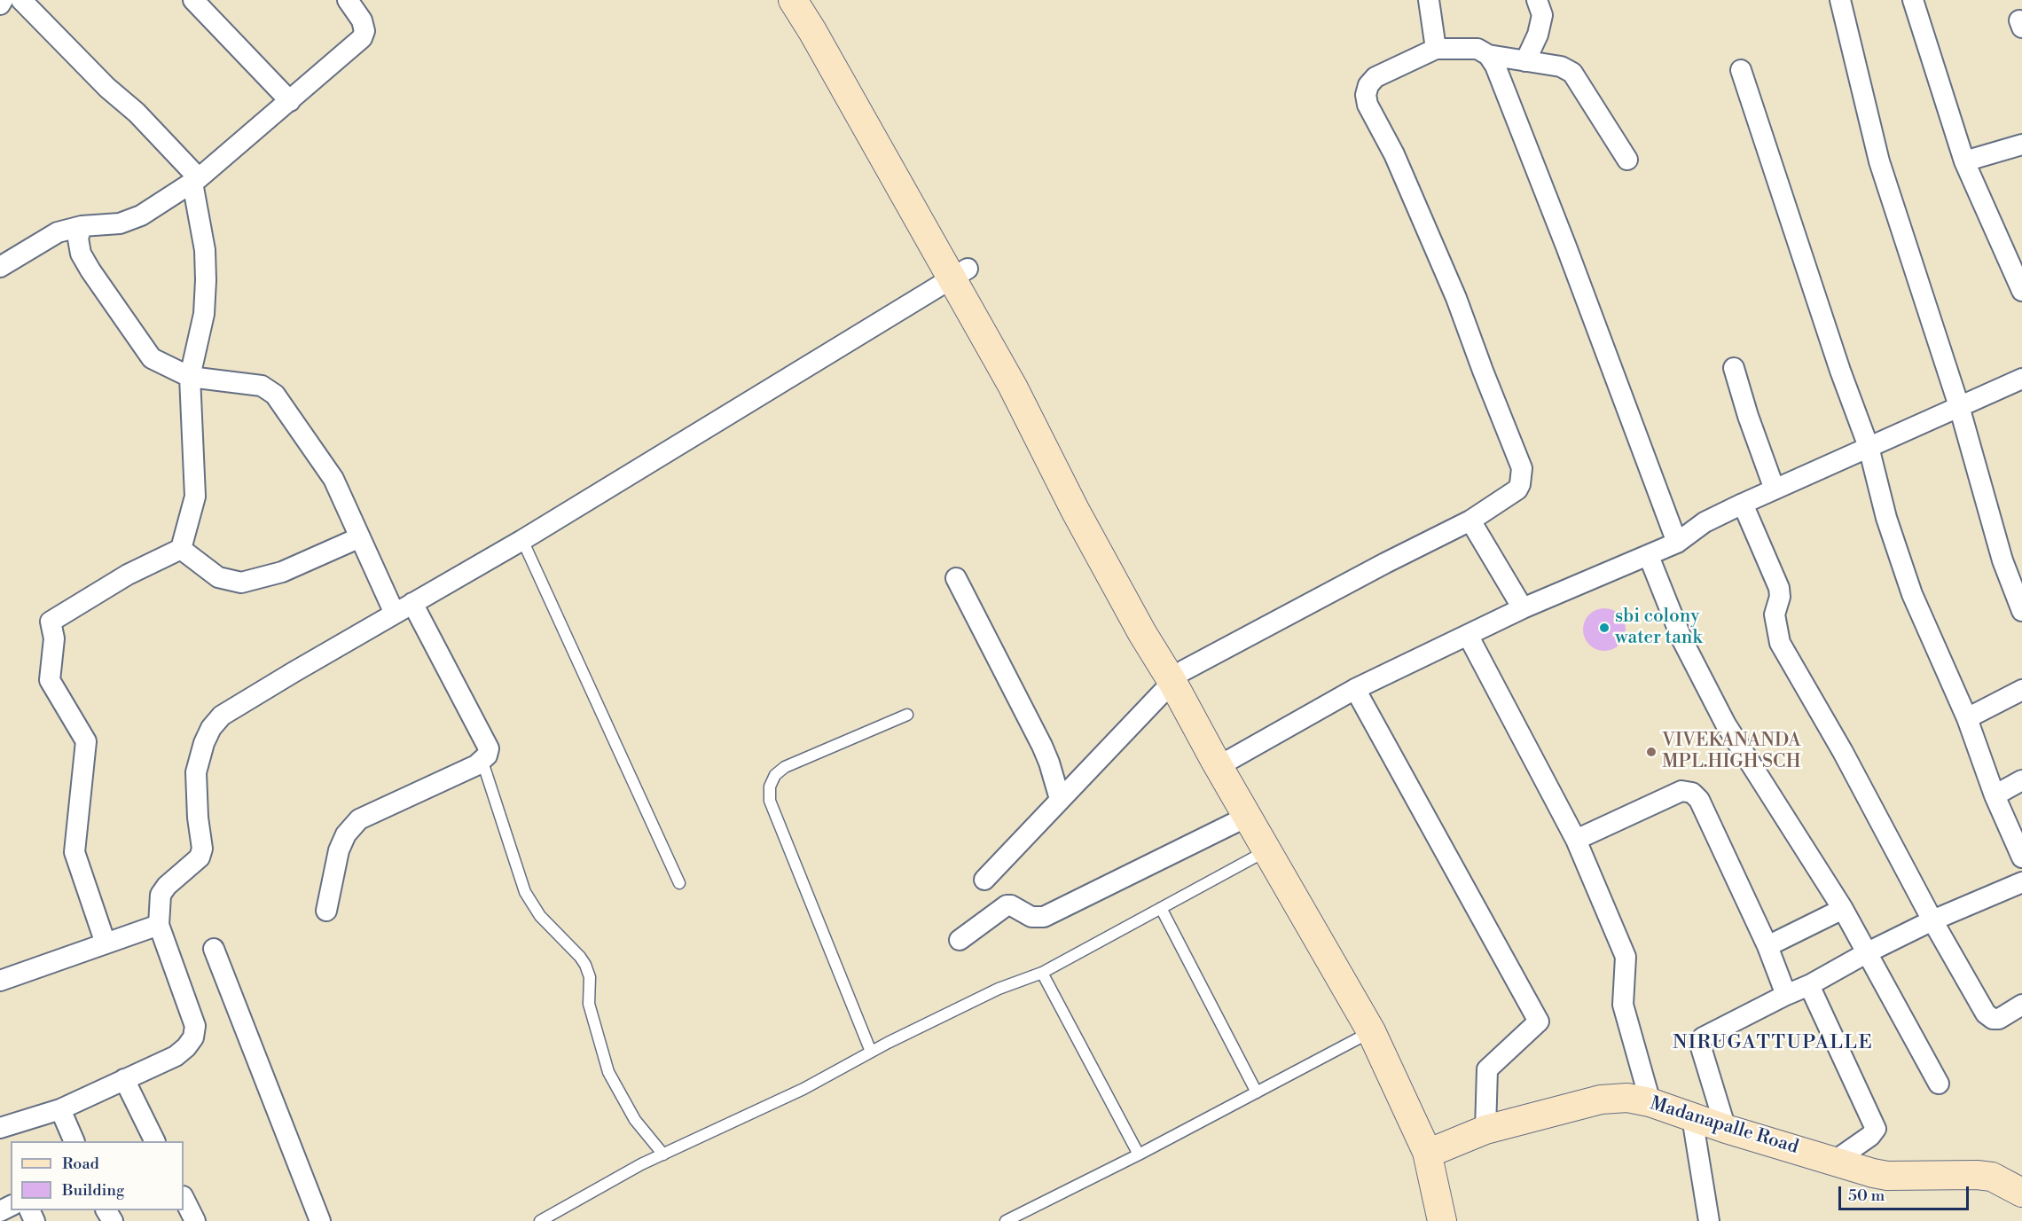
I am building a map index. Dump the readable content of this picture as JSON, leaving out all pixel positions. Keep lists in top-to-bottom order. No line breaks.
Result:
{"streets":{"main road":["Madanapalle Road"]},"districts":["NIRUGATTUPALLE"],"places":["sbi colony water tank","VIVEKANANDA MPL.HIGH SCH"],"legend":["Road","Building"],"scale_bar":"50 m"}
